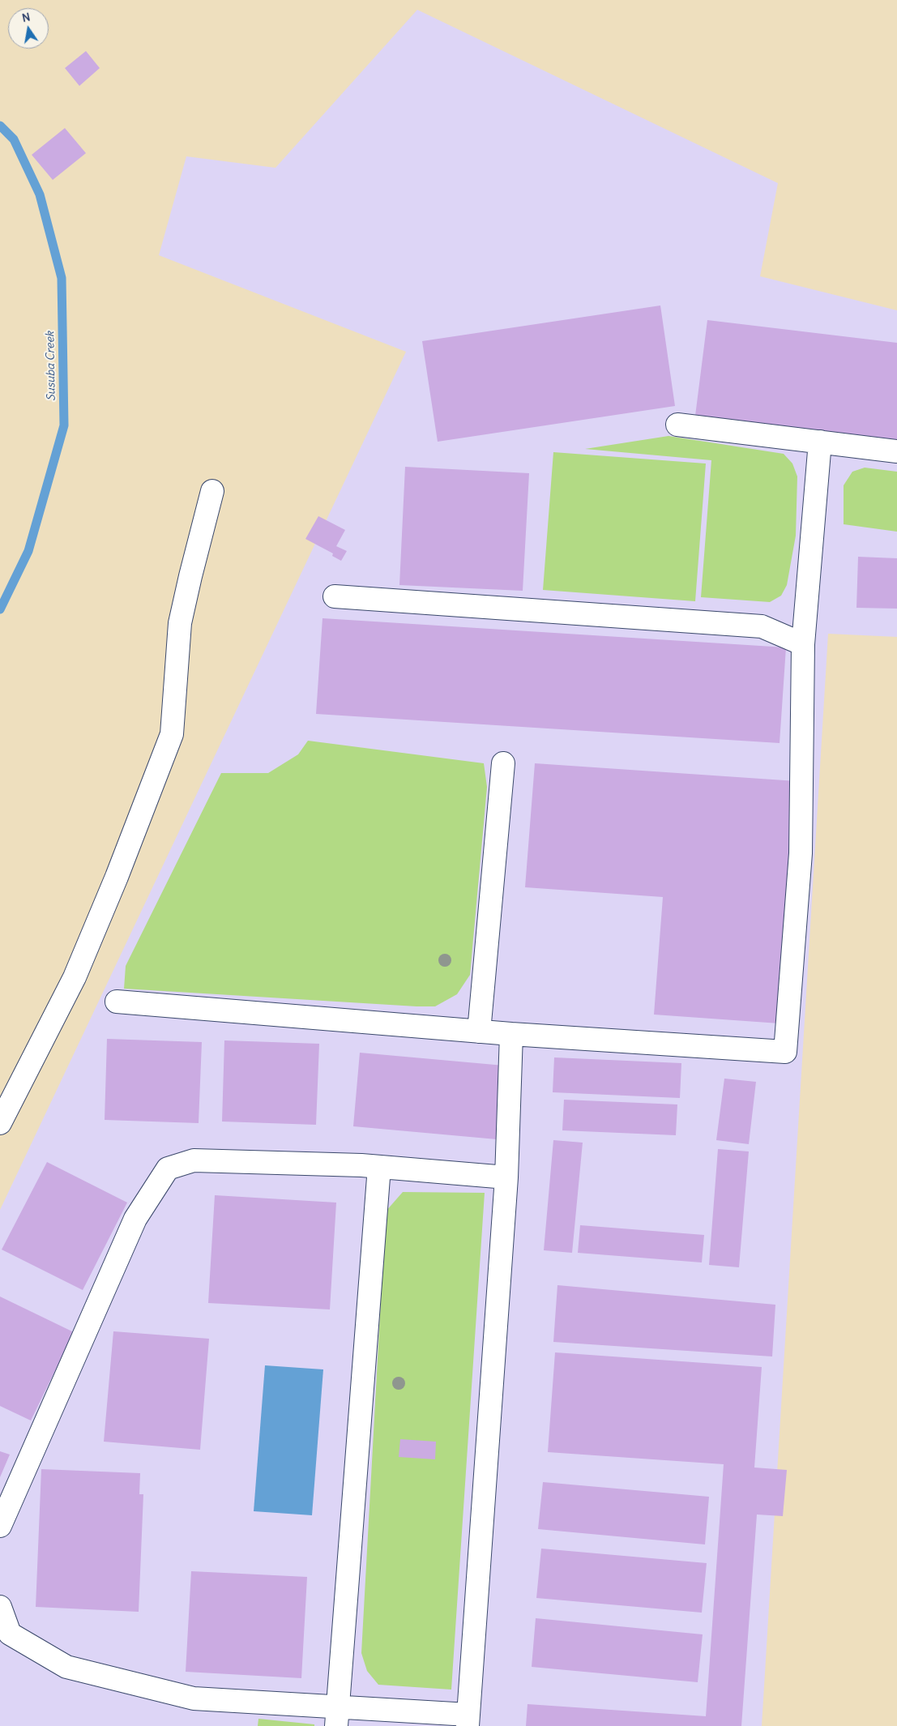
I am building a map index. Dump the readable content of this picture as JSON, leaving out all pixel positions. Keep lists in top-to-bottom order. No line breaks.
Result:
{"water":["Susuba Creek"],"north":"top"}
